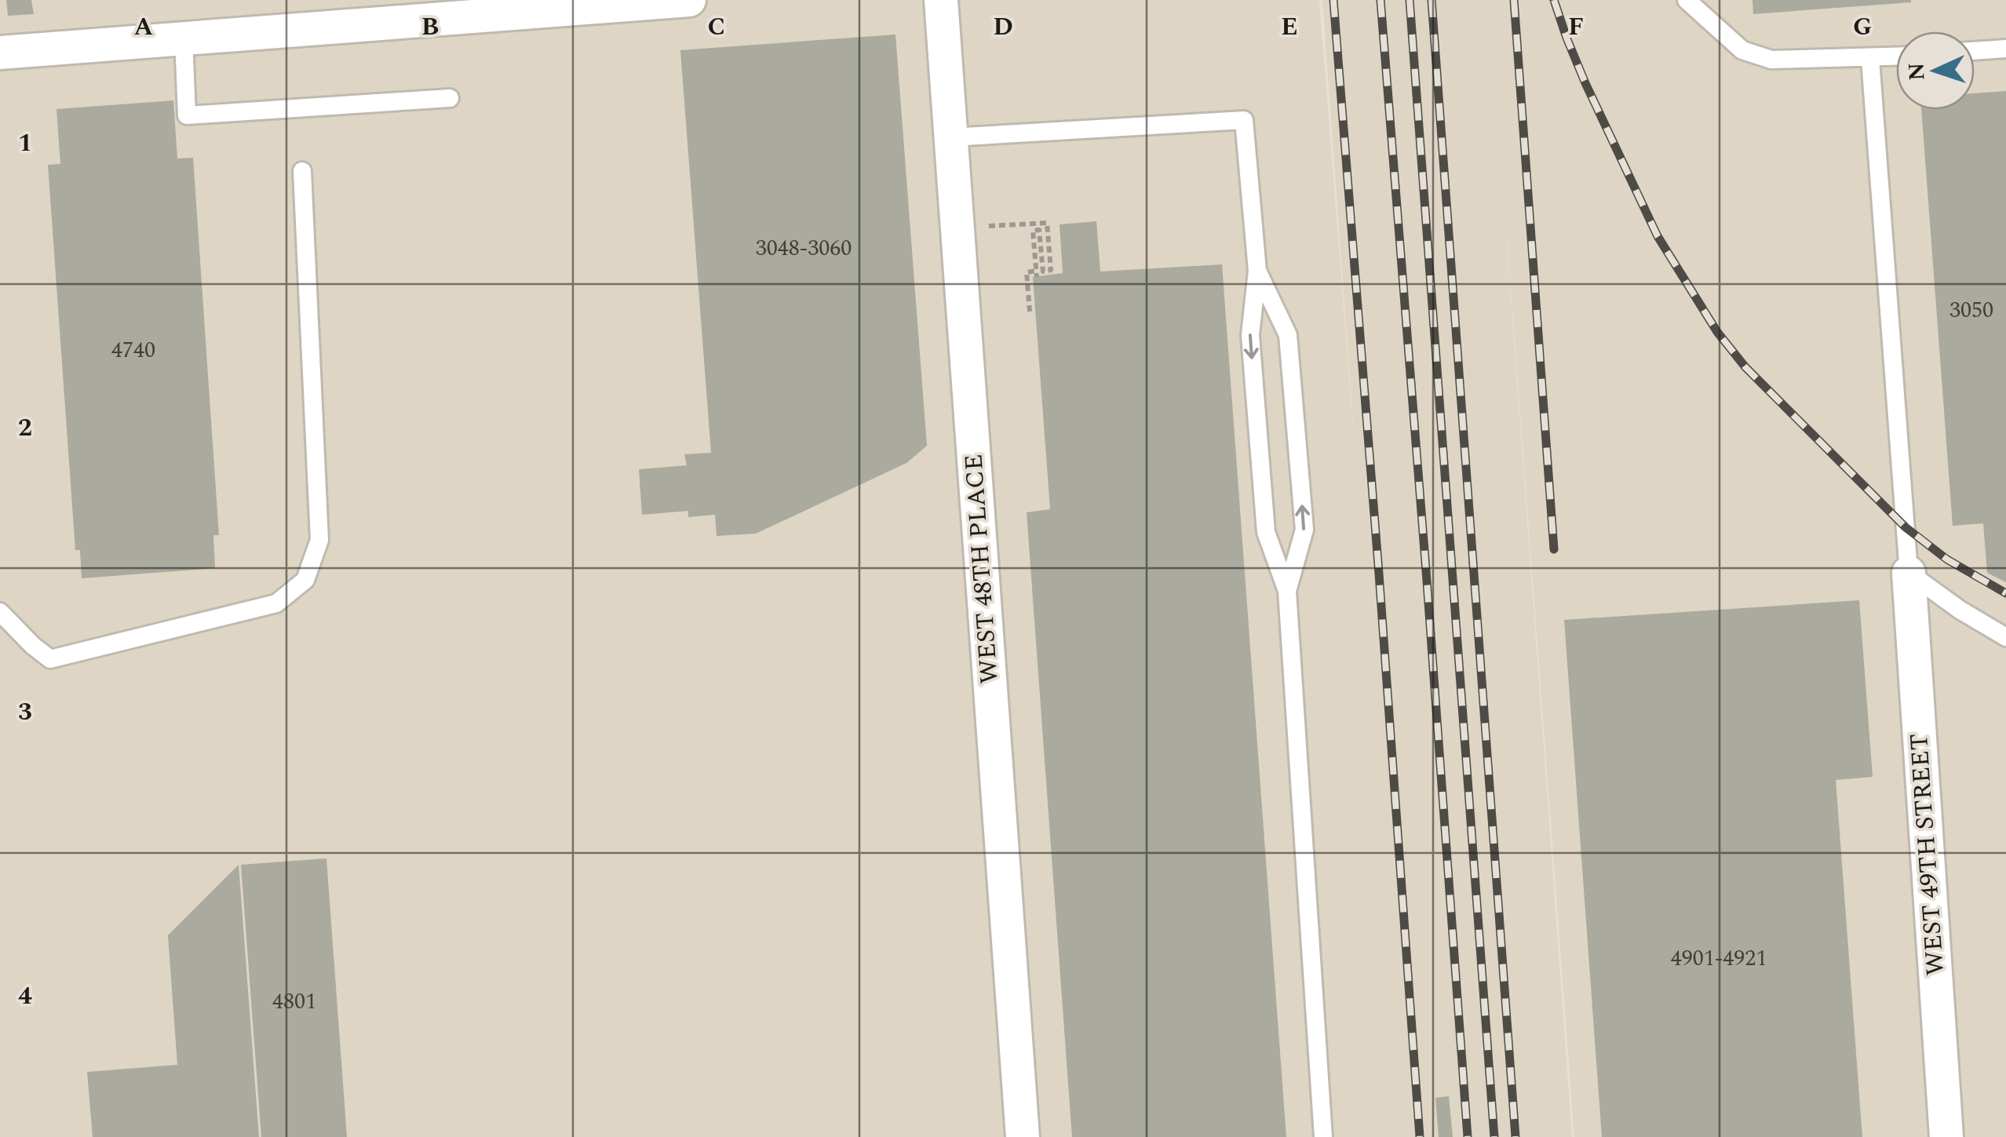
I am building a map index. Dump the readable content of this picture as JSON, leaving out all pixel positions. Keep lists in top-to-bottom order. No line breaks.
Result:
{"streets":{"street":["WEST 48TH PLACE","WEST 49TH STREET"]},"house_numbers":["3048-3060","3050","4740","4901-4921","4801"],"north":"left","grid":{"columns":["A","B","C","D","E","F","G"],"rows":["1","2","3","4"]}}
